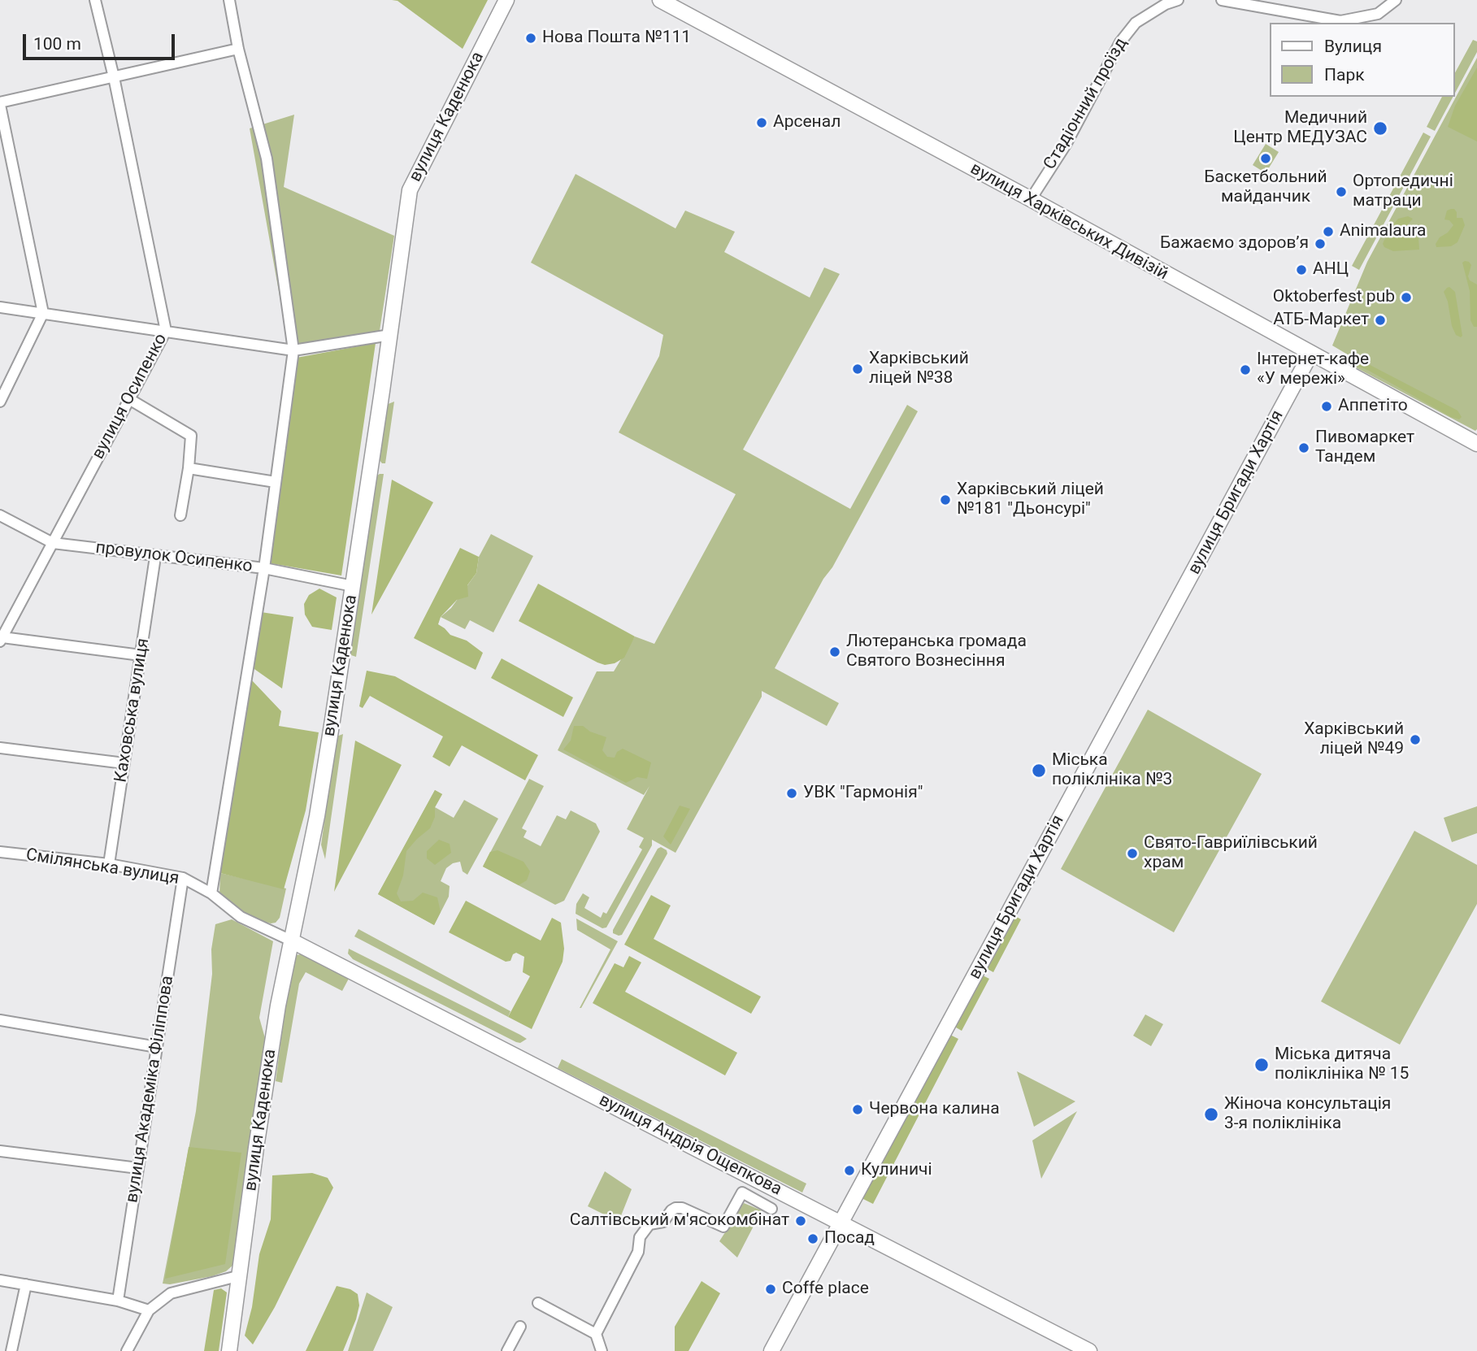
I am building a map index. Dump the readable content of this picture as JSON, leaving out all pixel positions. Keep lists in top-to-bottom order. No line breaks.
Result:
{"streets":{"street":["Стадіонний проїзд","вулиця Каденюка","вулиця Харківських Дивізій","вулиця Осипенко","вулиця Бригади Хартія","провулок Осипенко","Каховська вулиця","Смілянська вулиця","вулиця Академіка Філіппова","вулиця Андрія Ощепкова"]},"crossings":[["Стадіонний проїзд","вулиця Харківських Дивізій"],["вулиця Каденюка","провулок Осипенко"],["вулиця Каденюка","Смілянська вулиця"],["вулиця Каденюка","вулиця Андрія Ощепкова"],["вулиця Харківських Дивізій","вулиця Бригади Хартія"],["вулиця Осипенко","провулок Осипенко"],["вулиця Бригади Хартія","вулиця Андрія Ощепкова"],["провулок Осипенко","Каховська вулиця"],["Каховська вулиця","Смілянська вулиця"],["Смілянська вулиця","вулиця Академіка Філіппова"],["Смілянська вулиця","вулиця Андрія Ощепкова"]],"places":["Нова Пошта №111","Арсенал","Медичний Центр МЕДУЗАС","Баскетбольний майданчик","Ортопедичні матраци","Animalaura","Бажаємо здоровʼя","АНЦ","Oktoberfest pub","АТБ-Маркет","Харківський ліцей №38","Інтернет-кафе «У мережі»","Аппетіто","Пивомаркет Тандем","Харківський ліцей №181 \"Дьонсурі\"","Лютеранська громада Святого Вознесіння","Харківський ліцей №49","Міська поліклініка №3","УВК \"Гармонія\"","Свято-Гавриїлівський храм","Міська дитяча поліклініка № 15","Червона калина","Жіноча консультація 3-я поліклініка","Кулиничі","Салтівський м'ясокомбінат","Посад","Coffe place"],"legend":["Вулиця","Парк"],"scale_bar":"100 m"}
